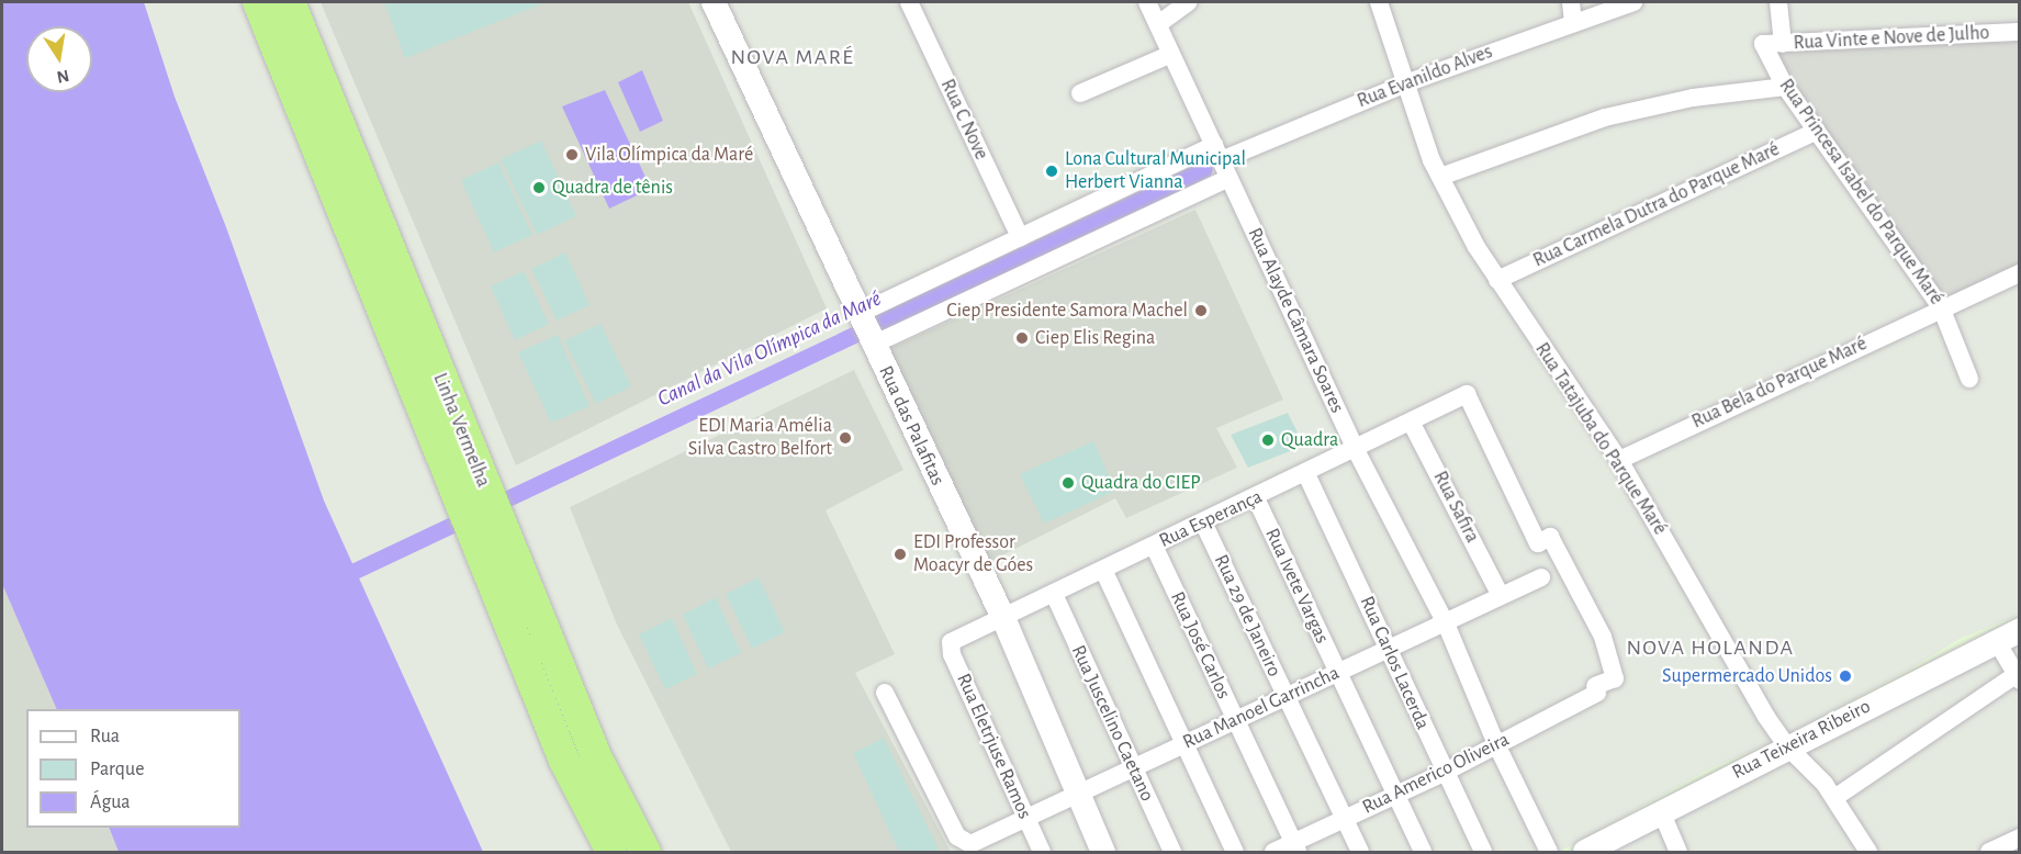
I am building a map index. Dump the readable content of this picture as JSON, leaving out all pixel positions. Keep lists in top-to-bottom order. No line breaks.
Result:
{"streets":{"highway":["Linha Vermelha"],"street":["Rua Vinte e Nove de Julho","Rua Evanildo Alves","Rua C Nove","Rua Princesa Isabel do Parque Maré","Rua Carmela Dutra do Parque Maré","Rua Alayde Câmara Soares","Rua Bela do Parque Maré","Rua das Palafitas","Rua Tatajuba do Parque Maré","Rua Safira","Rua Esperança","Rua Ivete Vargas","Rua 29 de Janeiro","Rua José Carlos","Rua Carlos Lacerda","Rua Manoel Garrincha","Rua Juscelino Caetano","Rua Teixeira Ribeiro","Rua Eletrjuse Ramos","Rua Americo Oliveira"]},"crossings":[["Rua Vinte e Nove de Julho","Rua Princesa Isabel do Parque Maré"],["Rua Evanildo Alves","Rua C Nove"],["Rua Evanildo Alves","Rua Alayde Câmara Soares"],["Rua Evanildo Alves","Rua das Palafitas"],["Rua Evanildo Alves","Rua Tatajuba do Parque Maré"],["Rua Princesa Isabel do Parque Maré","Rua Carmela Dutra do Parque Maré"],["Rua Princesa Isabel do Parque Maré","Rua Bela do Parque Maré"],["Rua Carmela Dutra do Parque Maré","Rua Tatajuba do Parque Maré"],["Rua Alayde Câmara Soares","Rua Esperança"],["Rua Alayde Câmara Soares","Rua Manoel Garrincha"],["Rua Alayde Câmara Soares","Rua Americo Oliveira"],["Rua Bela do Parque Maré","Rua Tatajuba do Parque Maré"],["Rua das Palafitas","Rua Esperança"],["Rua das Palafitas","Rua Manoel Garrincha"],["Rua Tatajuba do Parque Maré","Rua Teixeira Ribeiro"],["Rua Safira","Rua Esperança"],["Rua Safira","Rua Manoel Garrincha"],["Rua Esperança","Rua Ivete Vargas"],["Rua Esperança","Rua 29 de Janeiro"],["Rua Esperança","Rua José Carlos"],["Rua Esperança","Rua Carlos Lacerda"],["Rua Esperança","Rua Juscelino Caetano"],["Rua Esperança","Rua Eletrjuse Ramos"],["Rua Esperança","Rua Americo Oliveira"],["Rua Ivete Vargas","Rua Manoel Garrincha"],["Rua Ivete Vargas","Rua Americo Oliveira"],["Rua 29 de Janeiro","Rua Manoel Garrincha"],["Rua 29 de Janeiro","Rua Americo Oliveira"],["Rua José Carlos","Rua Manoel Garrincha"],["Rua José Carlos","Rua Americo Oliveira"],["Rua Carlos Lacerda","Rua Manoel Garrincha"],["Rua Carlos Lacerda","Rua Americo Oliveira"],["Rua Manoel Garrincha","Rua Juscelino Caetano"],["Rua Manoel Garrincha","Rua Eletrjuse Ramos"]],"districts":["NOVA MARÉ","NOVA HOLANDA"],"water":["Canal da Vila Olímpica da Maré"],"places":["Vila Olímpica da Maré","Lona Cultural Municipal Herbert Vianna","Quadra de tênis","Ciep Presidente Samora Machel","Ciep Elis Regina","EDI Maria Amélia Silva Castro Belfort","Quadra","Quadra do CIEP","EDI Professor Moacyr de Góes","Supermercado Unidos"],"legend":["Rua","Parque","Água"],"north":"bottom"}
